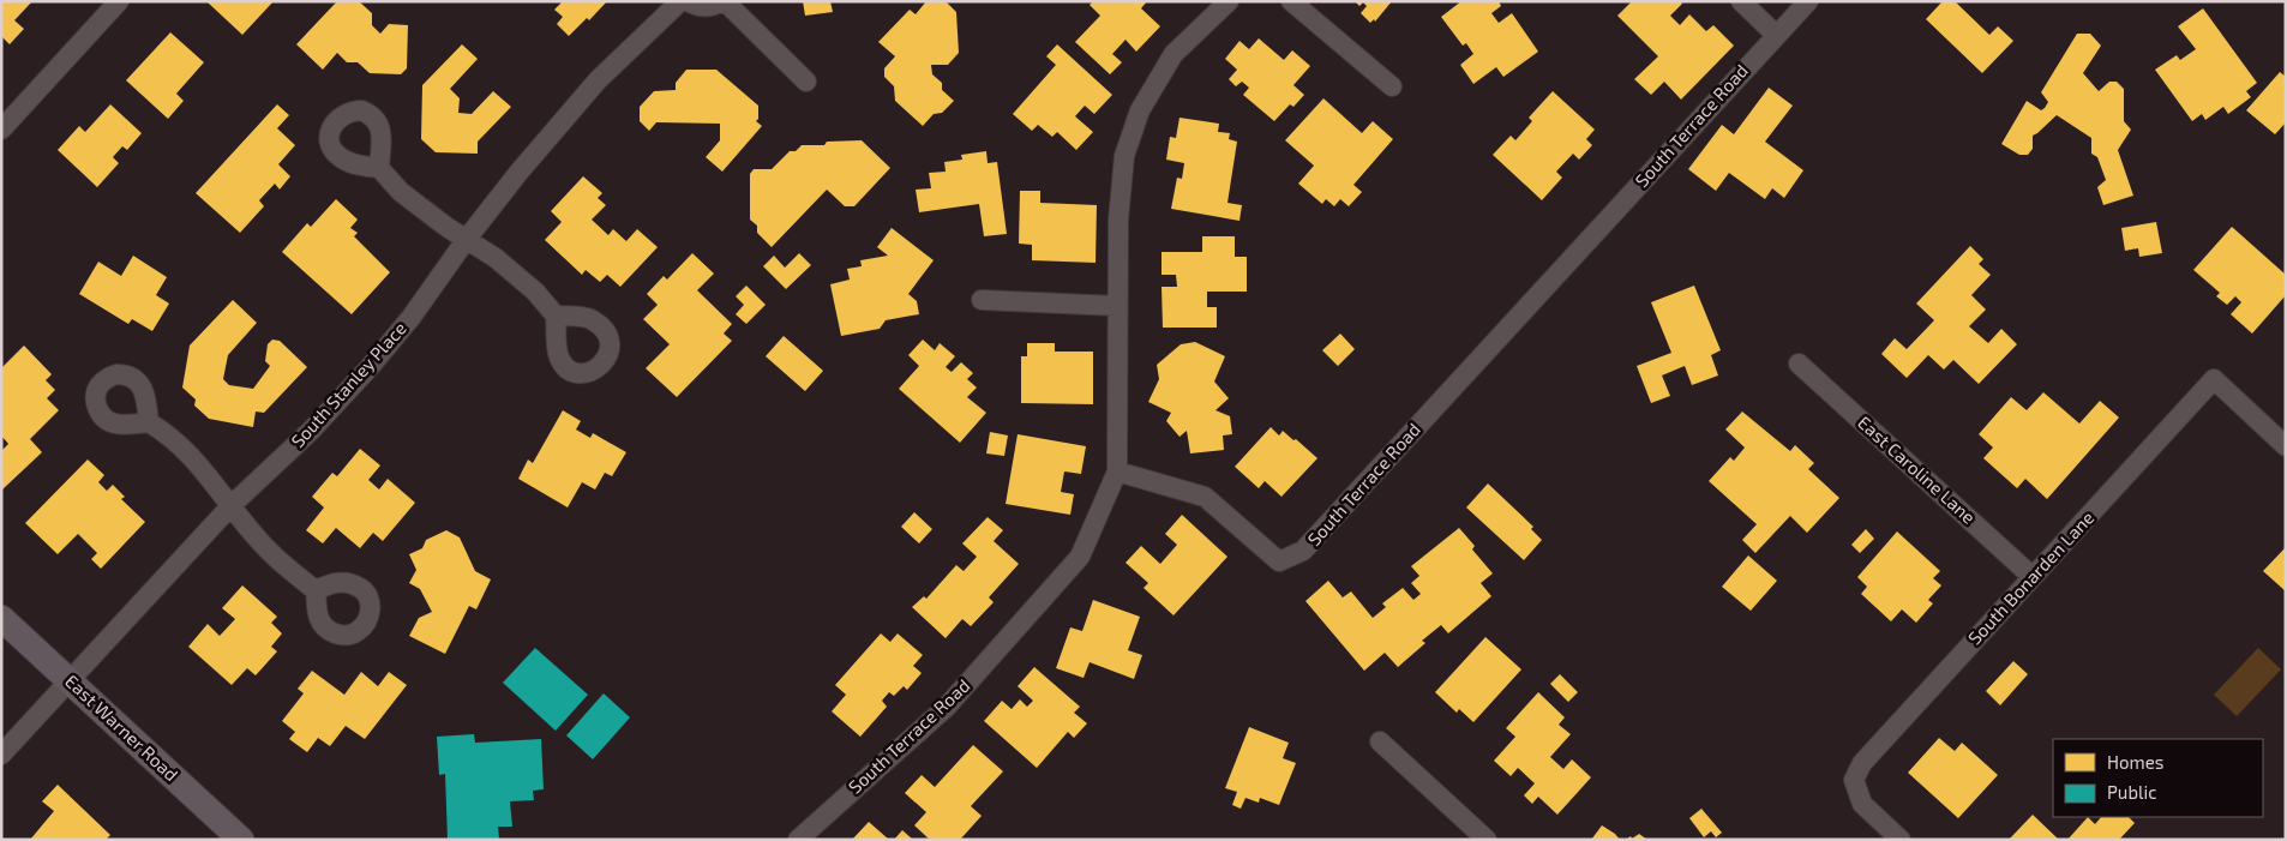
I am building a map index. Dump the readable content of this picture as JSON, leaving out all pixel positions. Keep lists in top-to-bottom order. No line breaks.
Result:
{"streets":{"main road":["East Warner Road"],"street":["South Terrace Road","South Stanley Place","East Caroline Lane","South Bonarden Lane"]},"crossings":[["South Stanley Place","East Warner Road"],["East Caroline Lane","South Bonarden Lane"]],"legend":["Homes","Public"]}
